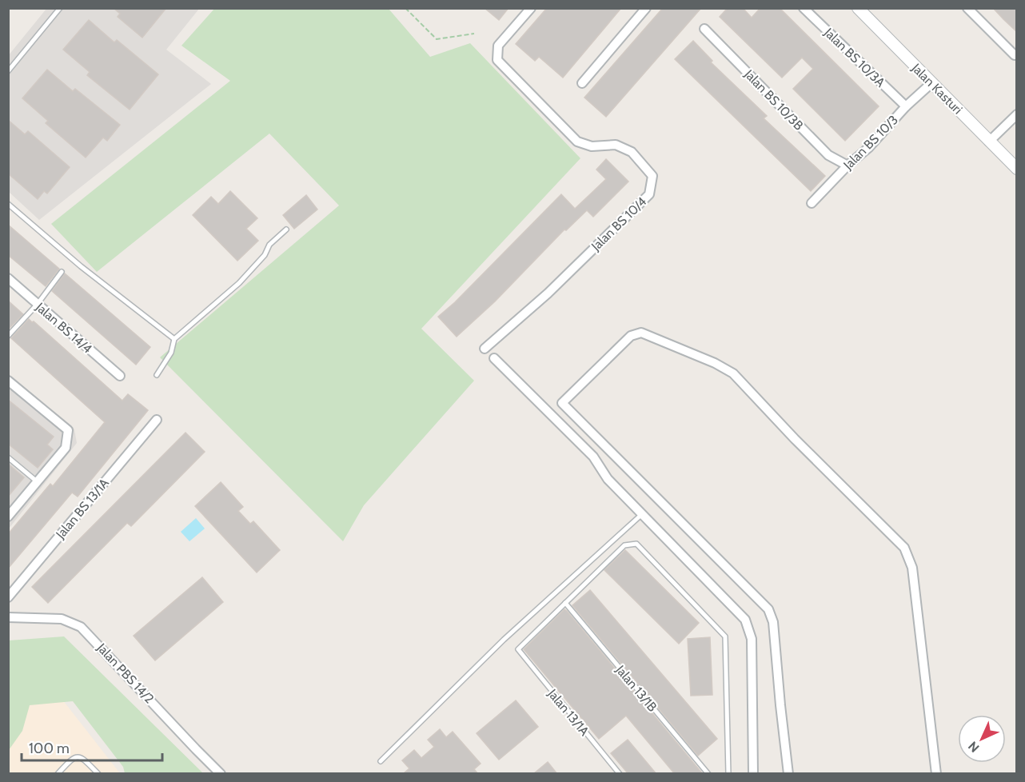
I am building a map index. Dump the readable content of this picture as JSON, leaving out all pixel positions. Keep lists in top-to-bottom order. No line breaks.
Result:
{"streets":{"street":["Jalan BS 10/3A","Jalan Kasturi","Jalan BS 10/3B","Jalan BS 10/3","Jalan BS 10/4","Jalan BS 14/4","Jalan BS 13/1A","Jalan PBS 14/2"],"lane":["Jalan 13/1B","Jalan 13/1A"]},"crossings":[["Jalan BS 10/3A","Jalan BS 10/3"],["Jalan Kasturi","Jalan BS 10/3"],["Jalan BS 10/3B","Jalan BS 10/3"],["Jalan 13/1B","Jalan 13/1A"]],"scale_bar":"100 m","north":"bottom left"}
